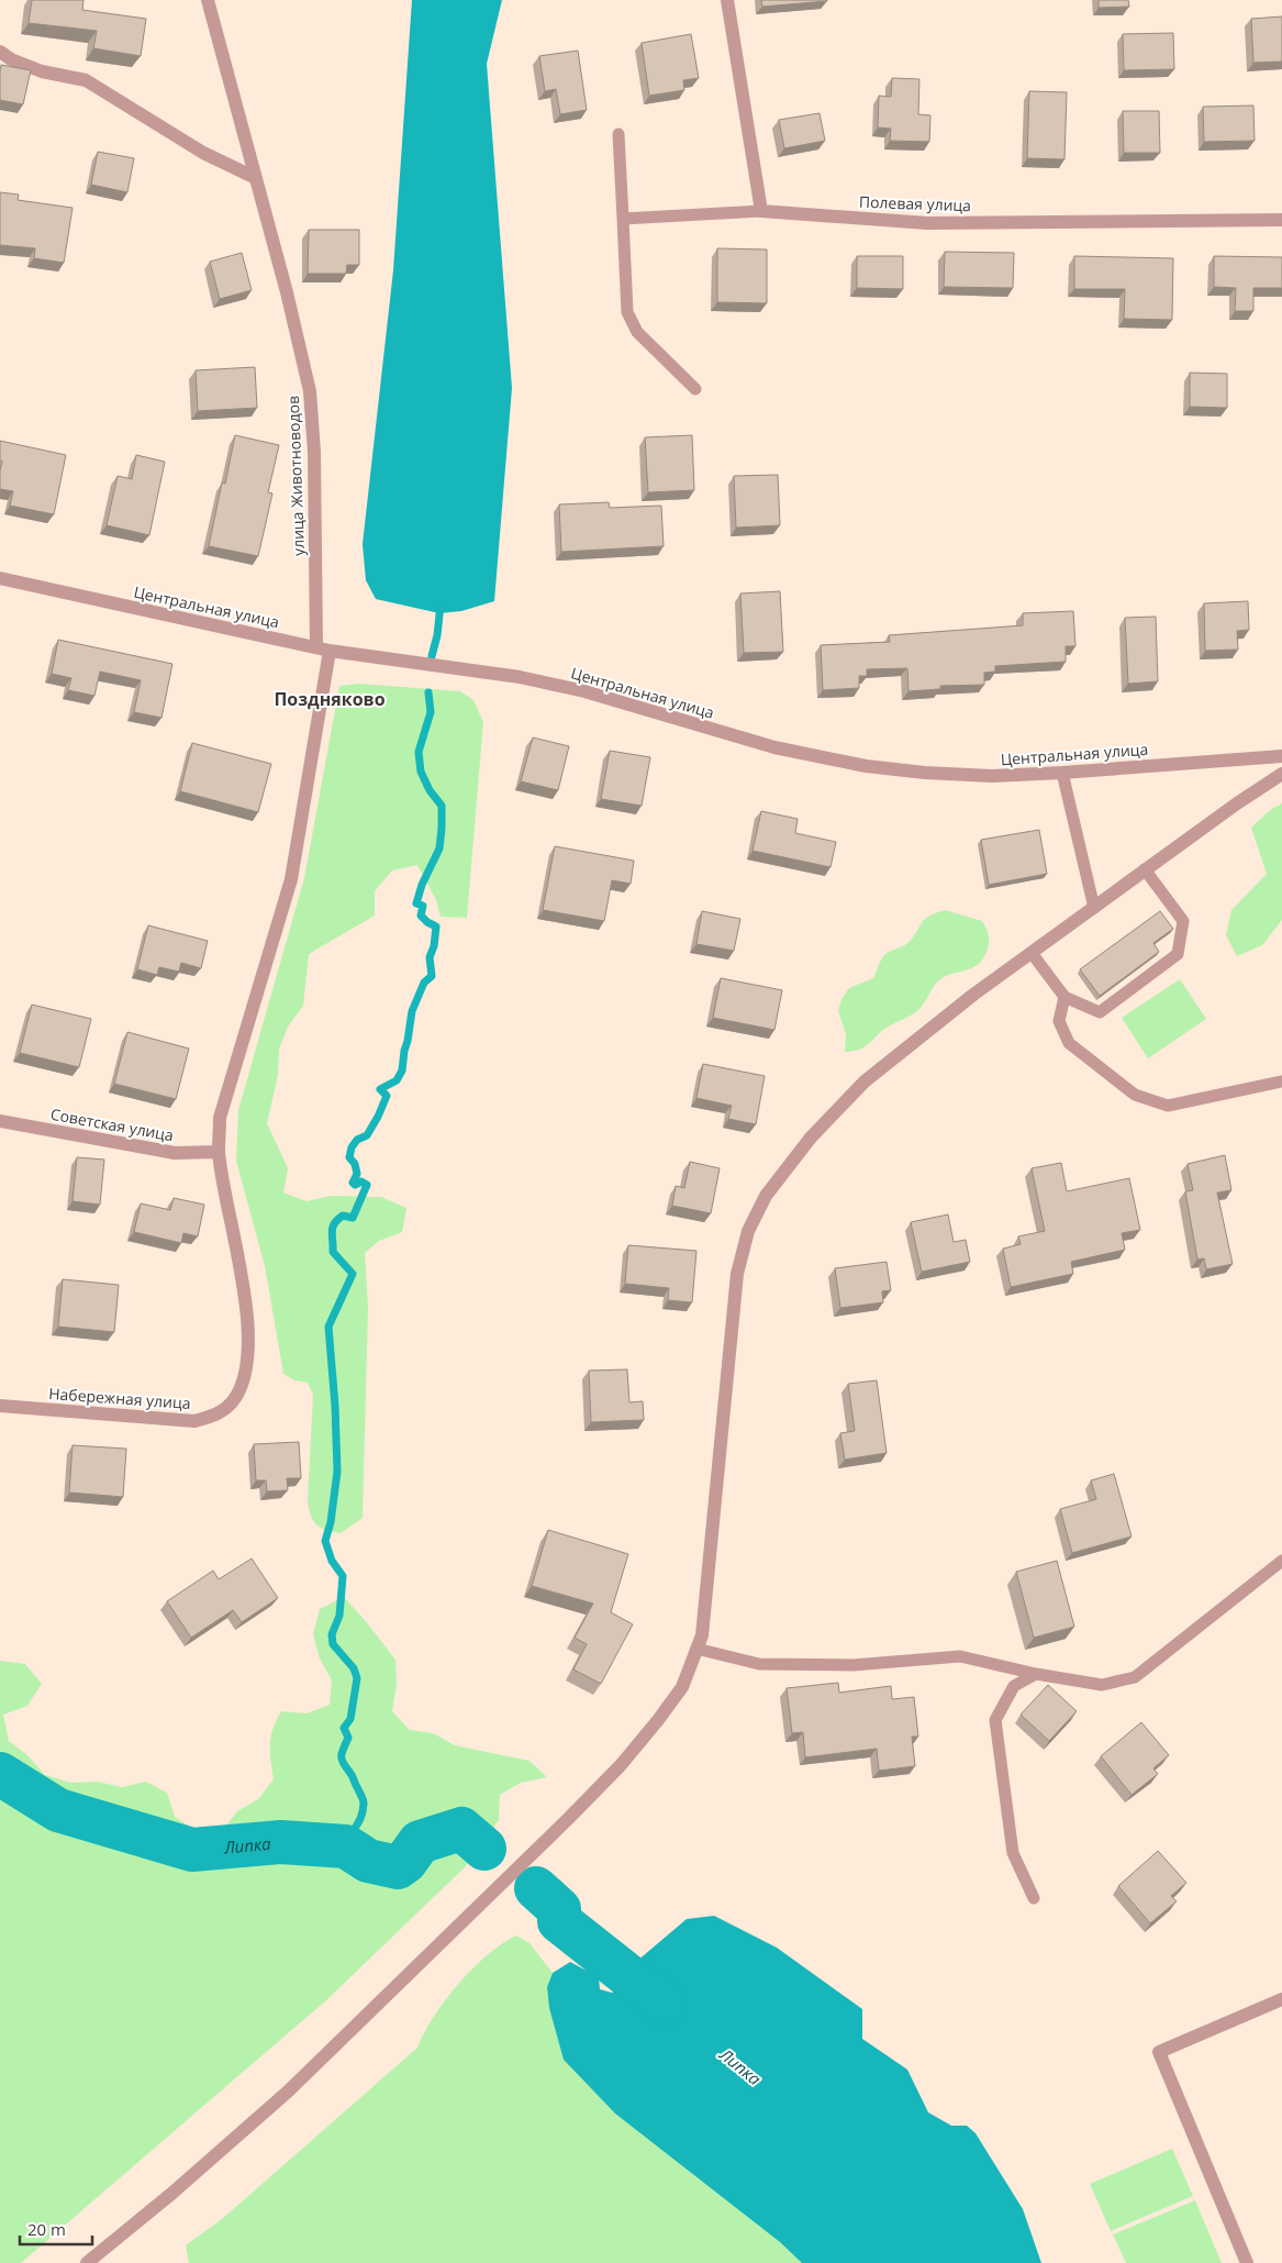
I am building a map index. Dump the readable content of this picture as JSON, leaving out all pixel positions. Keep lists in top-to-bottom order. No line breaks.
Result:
{"streets":{"street":["Полевая улица","улица Животноводов","Центральная улица","Советская улица","Набережная улица"]},"crossings":[["улица Животноводов","Центральная улица"],["улица Животноводов","Советская улица"],["улица Животноводов","Набережная улица"]],"districts":["Поздняково"],"water":["Липка"],"scale_bar":"20 m"}
